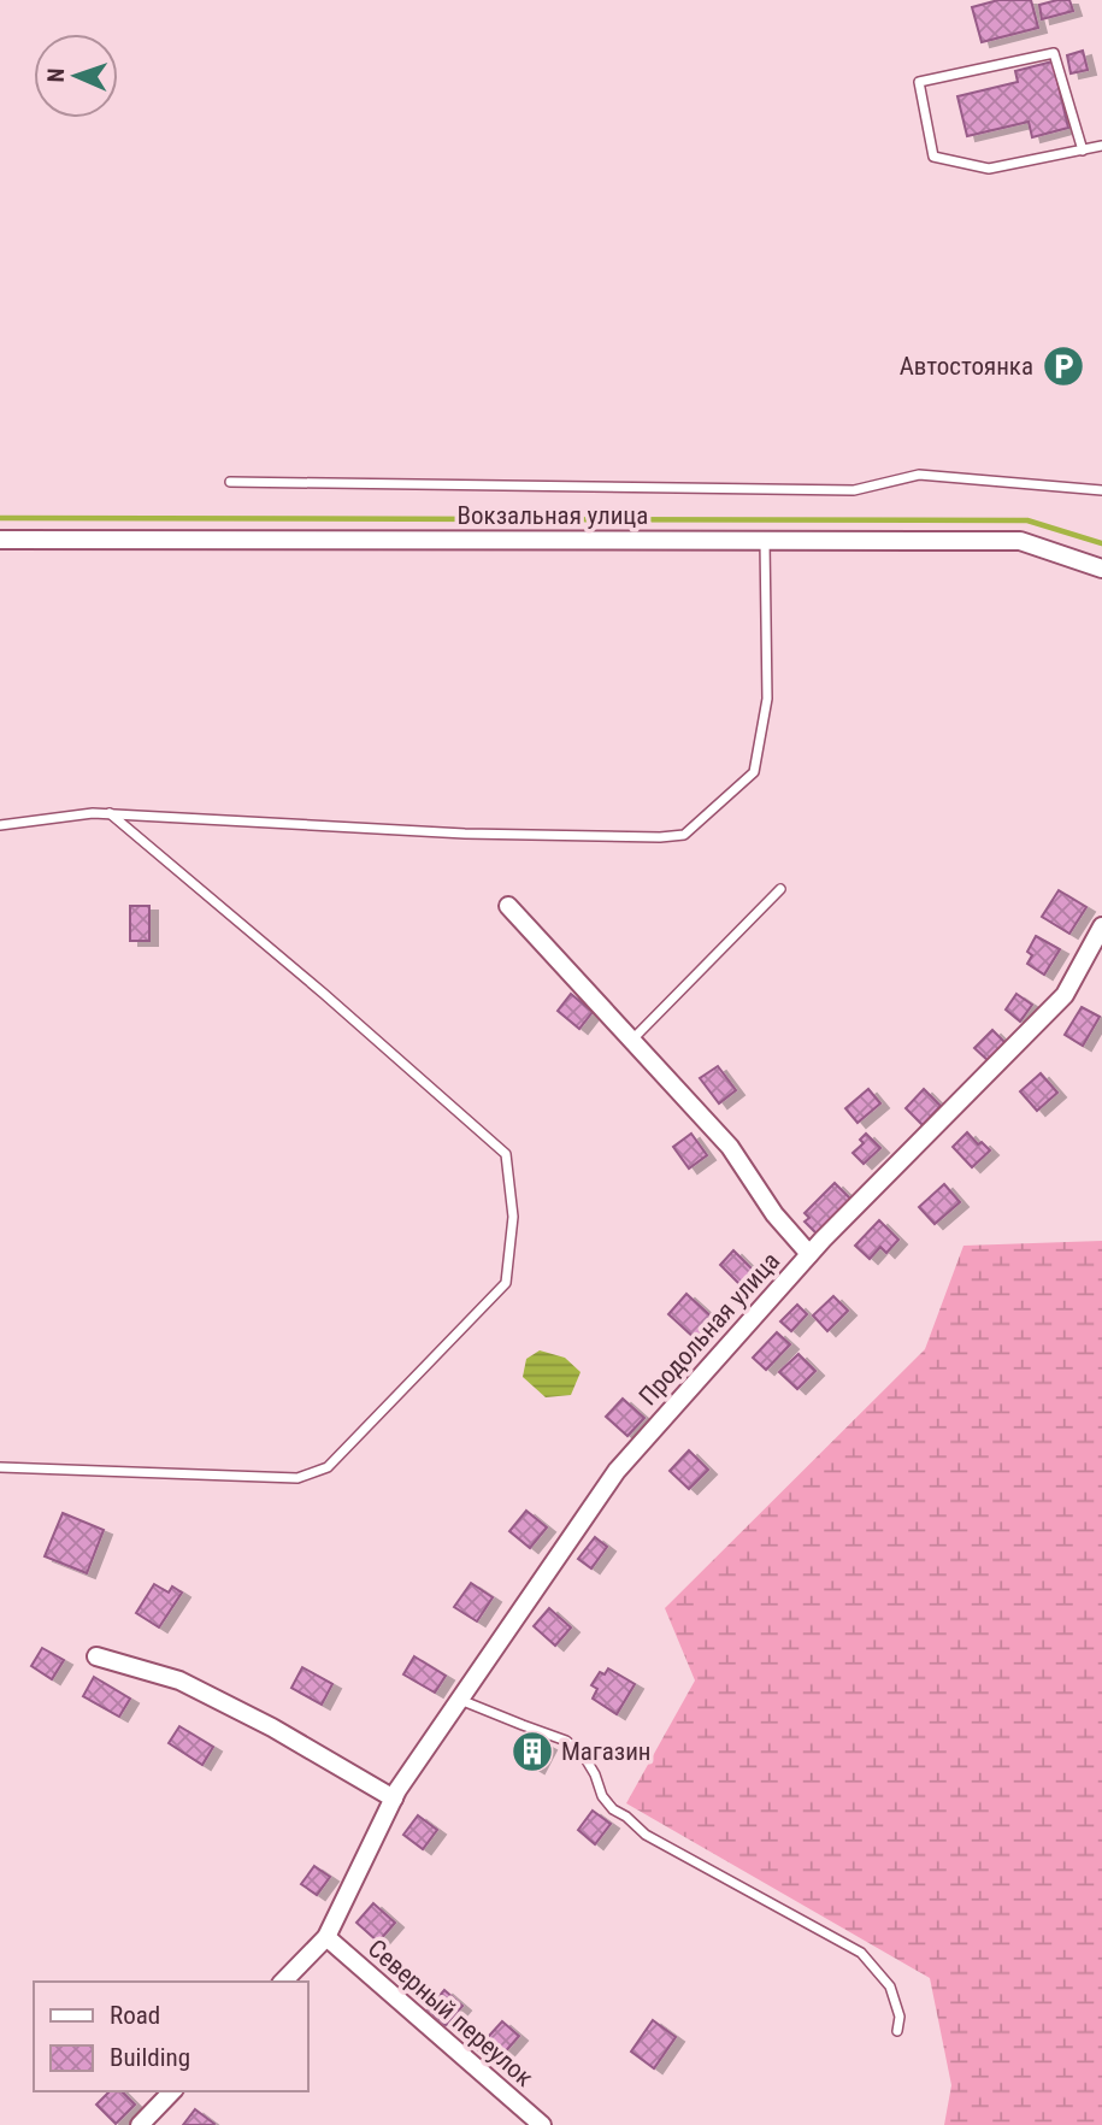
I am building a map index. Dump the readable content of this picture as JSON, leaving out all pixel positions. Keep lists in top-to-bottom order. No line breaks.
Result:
{"streets":{"street":["Вокзальная улица","Продольная улица","Северный переулок"]},"crossings":[["Продольная улица","Северный переулок"]],"places":{"parking":["Автостоянка"],"building":["Магазин"]},"legend":["Road","Building"],"north":"left"}
